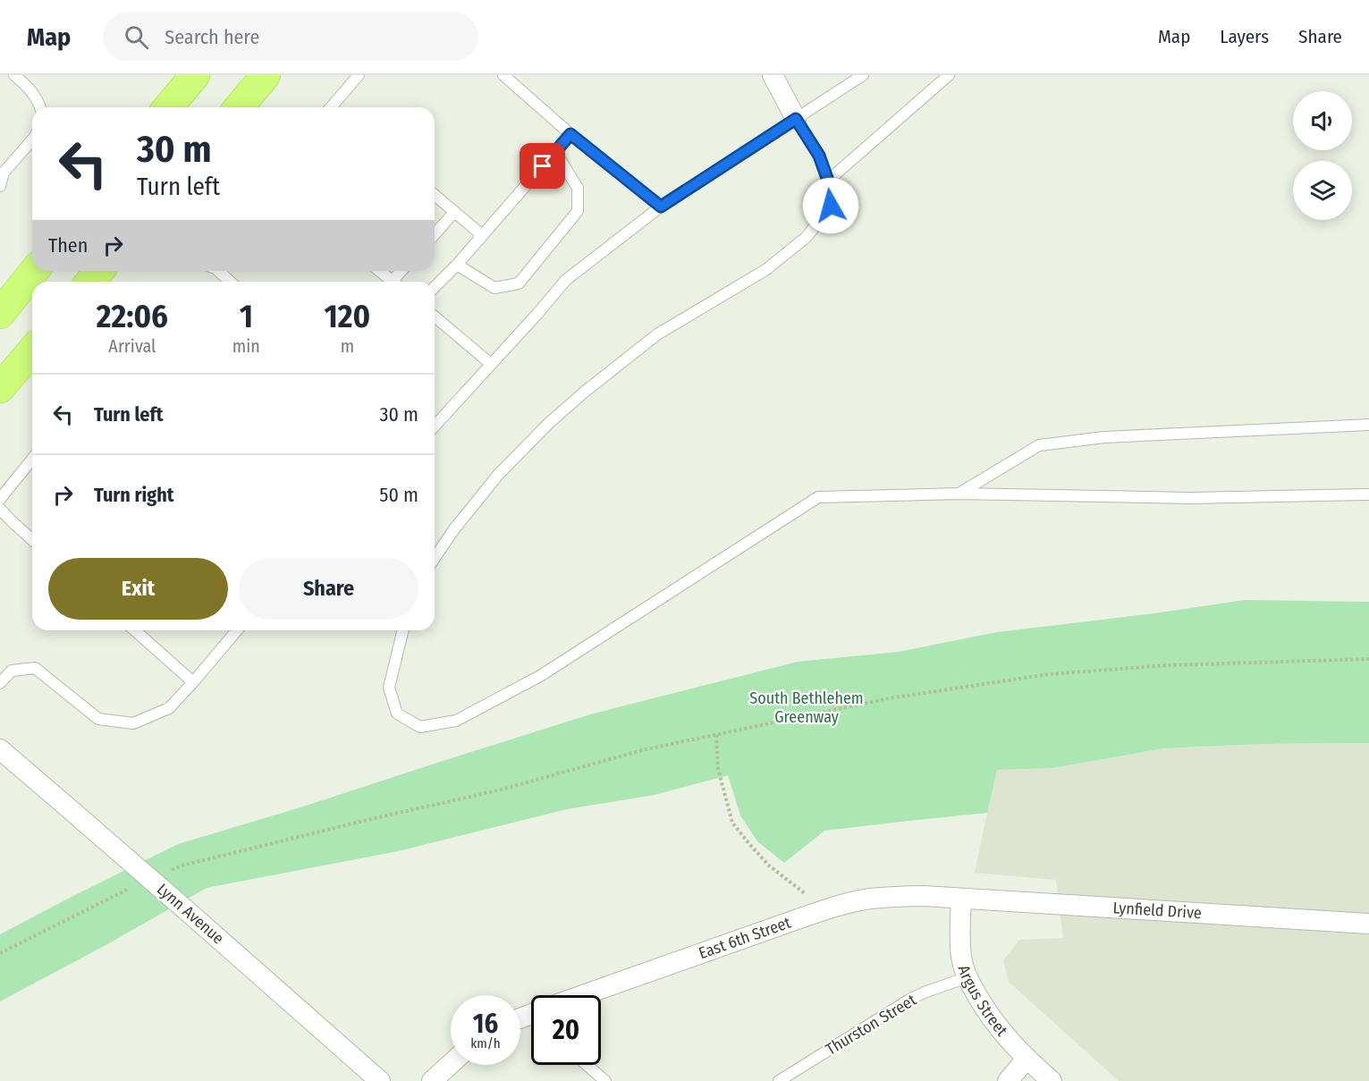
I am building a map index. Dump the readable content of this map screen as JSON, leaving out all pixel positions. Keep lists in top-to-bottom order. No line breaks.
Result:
{"streets":{"street":["Lynfield Drive","Lynn Avenue","East 6th Street","Argus Street"],"lane":["Thurston Street"]},"crossings":[["Lynfield Drive","East 6th Street"],["Lynfield Drive","Argus Street"],["East 6th Street","Argus Street"],["Argus Street","Thurston Street"]],"parks":["South Bethlehem Greenway"],"page":{"header":"Map","search":"Search here","nav":["Map","Layers","Share"],"turn":["30 m","Turn left"],"then":"Then","eta":["22:06","Arrival","1","min","120","m"],"list":[{"name":"Turn left","value":"30 m"},{"name":"Turn right","value":"50 m"}],"buttons":["Exit","Share"],"speed":"16 km/h","limit":"20"}}
